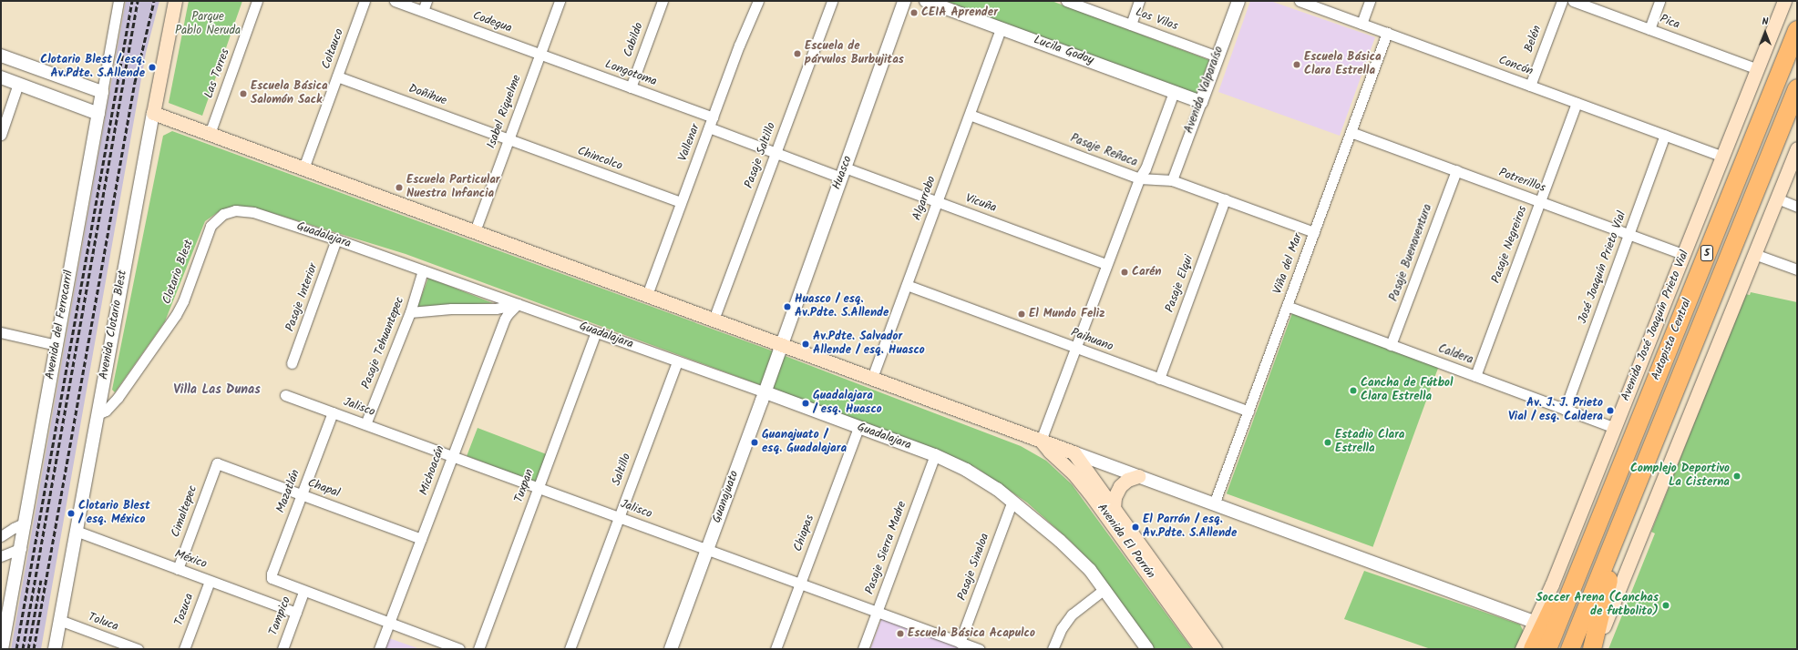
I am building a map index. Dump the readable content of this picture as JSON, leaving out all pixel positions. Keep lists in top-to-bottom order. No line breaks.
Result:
{"streets":{"highway":["5","Autopista Central"],"main road":["Avenida Clotario Blest","Avenida José Joaquín Prieto Vial","Avenida El Parrón"],"street":["Los Vilos","Codegua","Pica","Belén","Cabildo","Coltauco","Lucila Godoy","Concón","Las Torres","Longotoma","Avenida Valparaíso","Doñihue","Isabel Riquelme","Vallenar","Pasaje Reñaca","Pasaje Saltillo","Chincolco","Huasco","Potrerillos","Algarrobo","Vicuña","Guadalajara","Pasaje Negreiros","Pasaje Buenaventura","Viña del Mar","José Joaquín Prieto Vial","Clotario Blest","Pasaje Elqui","Pasaje Interior","Avenida del Ferrocarril","Paihuano","Pasaje Tehuantepec","Caldera","Jalisco","Saltillo","Michoacán","Tuxpan","Chapal","Mazatlán","Guanajuato","Cimaltepec","Chiapas","Pasaje Sierra Madre","México","Pasaje Sinaloa","Tozuca","Tampico","Toluca"]},"crossings":[["Los Vilos","Avenida Valparaíso"],["Codegua","Longotoma"],["Codegua","Isabel Riquelme"],["Pica","Avenida José Joaquín Prieto Vial"],["Belén","Concón"],["Cabildo","Longotoma"],["Coltauco","Doñihue"],["Lucila Godoy","Avenida Valparaíso"],["Lucila Godoy","Algarrobo"],["Concón","Pasaje Negreiros"],["Concón","Viña del Mar"],["Concón","José Joaquín Prieto Vial"],["Concón","Avenida José Joaquín Prieto Vial"],["Longotoma","Isabel Riquelme"],["Longotoma","Vallenar"],["Avenida Valparaíso","Pasaje Reñaca"],["Doñihue","Isabel Riquelme"],["Doñihue","Chincolco"],["Isabel Riquelme","Chincolco"],["Vallenar","Chincolco"],["Pasaje Reñaca","Algarrobo"],["Pasaje Reñaca","Viña del Mar"],["Pasaje Reñaca","Pasaje Elqui"],["Huasco","Vicuña"],["Huasco","Guanajuato"],["Potrerillos","Pasaje Negreiros"],["Potrerillos","Pasaje Buenaventura"],["Potrerillos","Viña del Mar"],["Potrerillos","José Joaquín Prieto Vial"],["Potrerillos","Avenida José Joaquín Prieto Vial"],["Algarrobo","Vicuña"],["Algarrobo","Paihuano"],["Guadalajara","Clotario Blest"],["Guadalajara","Pasaje Interior"],["Guadalajara","Pasaje Tehuantepec"],["Guadalajara","Saltillo"],["Guadalajara","Michoacán"],["Guadalajara","Tuxpan"],["Guadalajara","Guanajuato"],["Guadalajara","Chiapas"],["Guadalajara","Pasaje Sierra Madre"],["Guadalajara","Pasaje Sinaloa"],["Pasaje Negreiros","Caldera"],["Pasaje Buenaventura","Caldera"],["Viña del Mar","Paihuano"],["Viña del Mar","Caldera"],["José Joaquín Prieto Vial","Caldera"],["Clotario Blest","Avenida Clotario Blest"],["Pasaje Elqui","Paihuano"],["Avenida Clotario Blest","México"],["Avenida Clotario Blest","Toluca"],["Avenida José Joaquín Prieto Vial","Caldera"],["Pasaje Tehuantepec","Jalisco"],["Jalisco","Saltillo"],["Jalisco","Michoacán"],["Jalisco","Tuxpan"],["Jalisco","Mazatlán"],["Jalisco","Guanajuato"],["Jalisco","Chiapas"],["Jalisco","Pasaje Sierra Madre"],["Jalisco","Pasaje Sinaloa"],["Michoacán","Chapal"],["Chapal","Mazatlán"],["Chapal","Cimaltepec"],["Mazatlán","Tampico"],["Cimaltepec","México"],["México","Tozuca"],["México","Tampico"]],"districts":["Villa Las Dunas"],"parks":["Parque Pablo Neruda"],"places":["CEIA Aprender","Escuela de párvulos Burbujitas","Escuela Básica Clara Estrella","Clotario Blest / esq. Av.Pdte. S.Allende","Escuela Básica Salomón Sack","Escuela Particular Nuestra Infancia","Carén","Huasco / esq. Av.Pdte. S.Allende","El Mundo Feliz","Av.Pdte. Salvador Allende / esq. Huasco","Cancha de Fútbol Clara Estrella","Guadalajara / esq. Huasco","Av. J. J. Prieto Vial / esq. Caldera","Guanajuato / esq. Guadalajara","Estadio Clara Estrella","Complejo Deportivo La Cisterna","Clotario Blest / esq. México","El Parrón / esq. Av.Pdte. S.Allende","Soccer Arena (Canchas de futbolito)","Escuela Básica Acapulco"],"north":"top"}
